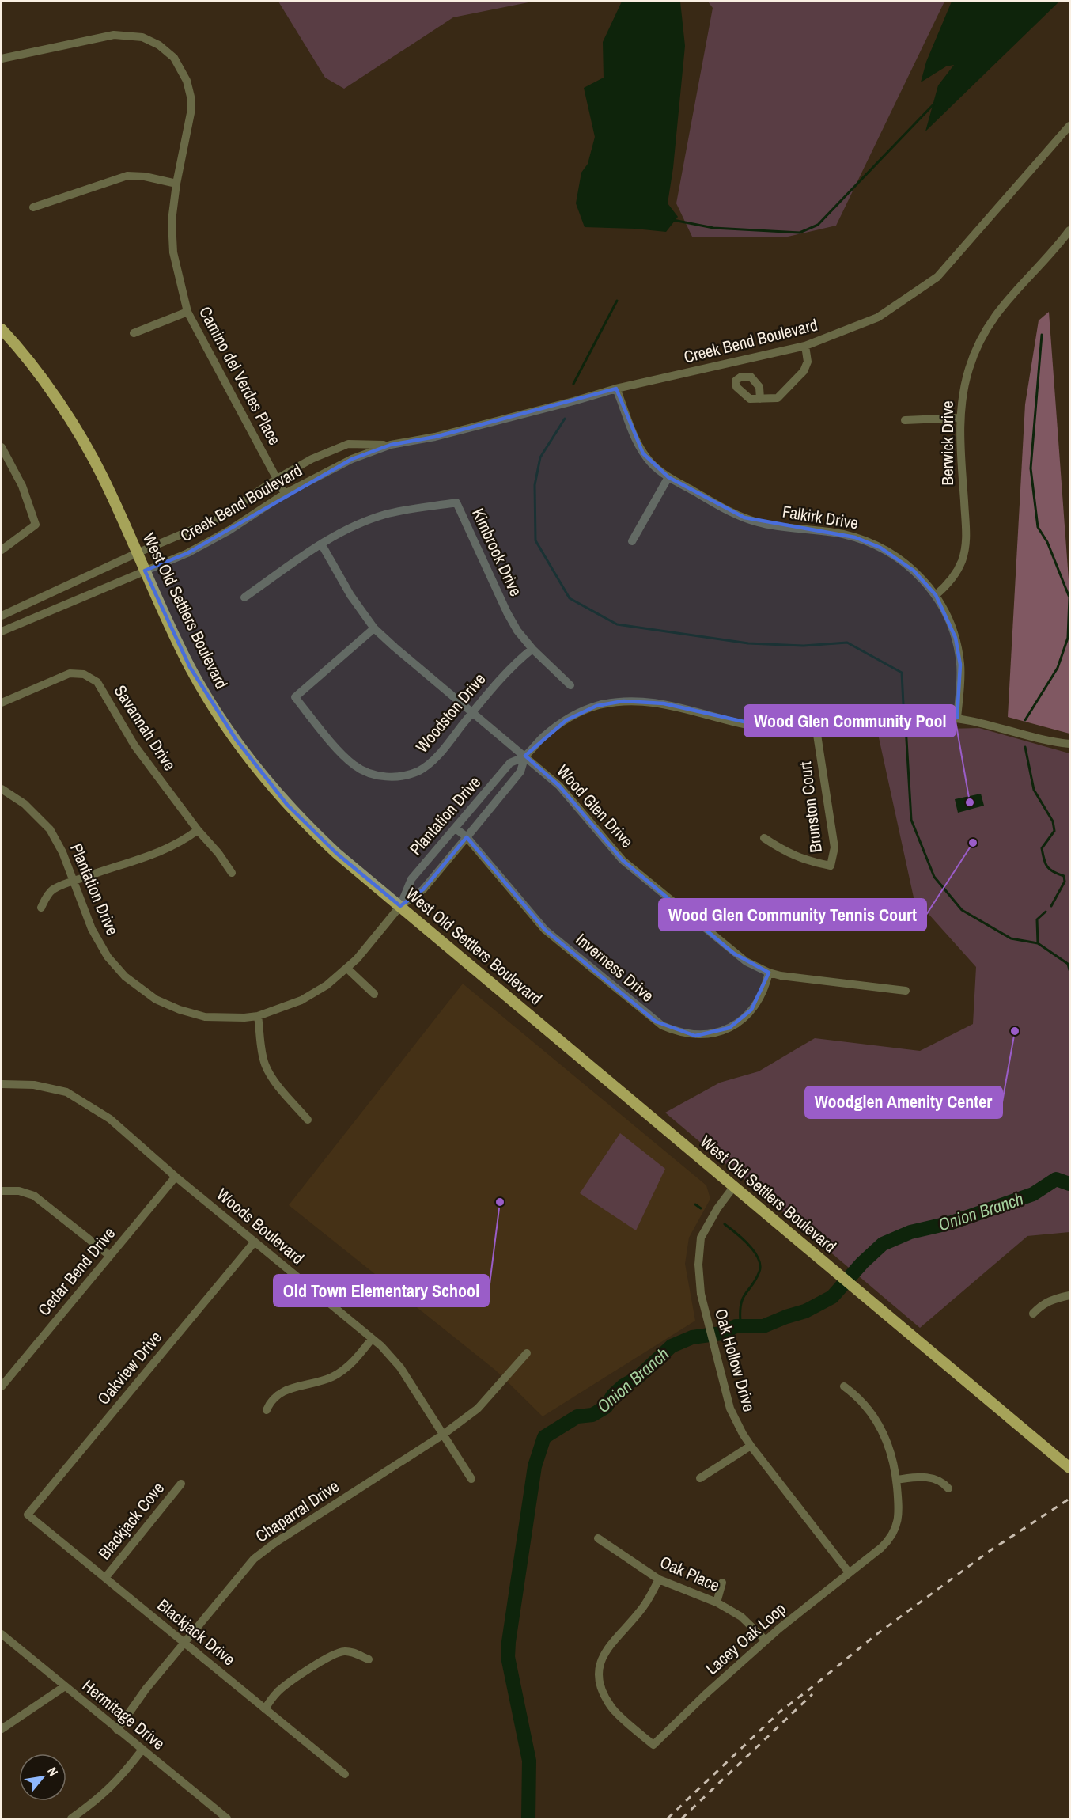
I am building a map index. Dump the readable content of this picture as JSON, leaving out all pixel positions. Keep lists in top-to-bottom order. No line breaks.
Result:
{"streets":{"main road":["West Old Settlers Boulevard"],"street":["Creek Bend Boulevard","Camino del Verdes Place","Berwick Drive","Falkirk Drive","Kimbrook Drive","Woodston Drive","Savannah Drive","Wood Glen Drive","Brunston Court","Plantation Drive","Inverness Drive","Woods Boulevard","Cedar Bend Drive","Oak Hollow Drive","Oakview Drive","Chaparral Drive","Blackjack Cove","Oak Place","Blackjack Drive","Lacey Oak Loop","Hermitage Drive"]},"crossings":[["Creek Bend Boulevard","Camino del Verdes Place"],["Creek Bend Boulevard","Falkirk Drive"],["Creek Bend Boulevard","West Old Settlers Boulevard"],["Berwick Drive","Falkirk Drive"],["Falkirk Drive","Plantation Drive"],["Kimbrook Drive","Woodston Drive"],["Kimbrook Drive","Wood Glen Drive"],["West Old Settlers Boulevard","Plantation Drive"],["West Old Settlers Boulevard","Oak Hollow Drive"],["Woodston Drive","Wood Glen Drive"],["Wood Glen Drive","Plantation Drive"],["Wood Glen Drive","Inverness Drive"],["Brunston Court","Plantation Drive"],["Plantation Drive","Inverness Drive"],["Woods Boulevard","Cedar Bend Drive"],["Woods Boulevard","Oakview Drive"],["Woods Boulevard","Chaparral Drive"],["Oak Hollow Drive","Lacey Oak Loop"],["Oakview Drive","Blackjack Drive"],["Chaparral Drive","Blackjack Drive"],["Chaparral Drive","Hermitage Drive"],["Blackjack Cove","Blackjack Drive"],["Oak Place","Lacey Oak Loop"]],"water":["Onion Branch"],"places":["Wood Glen Community Pool","Wood Glen Community Tennis Court","Woodglen Amenity Center","Old Town Elementary School"],"north":"top right"}
